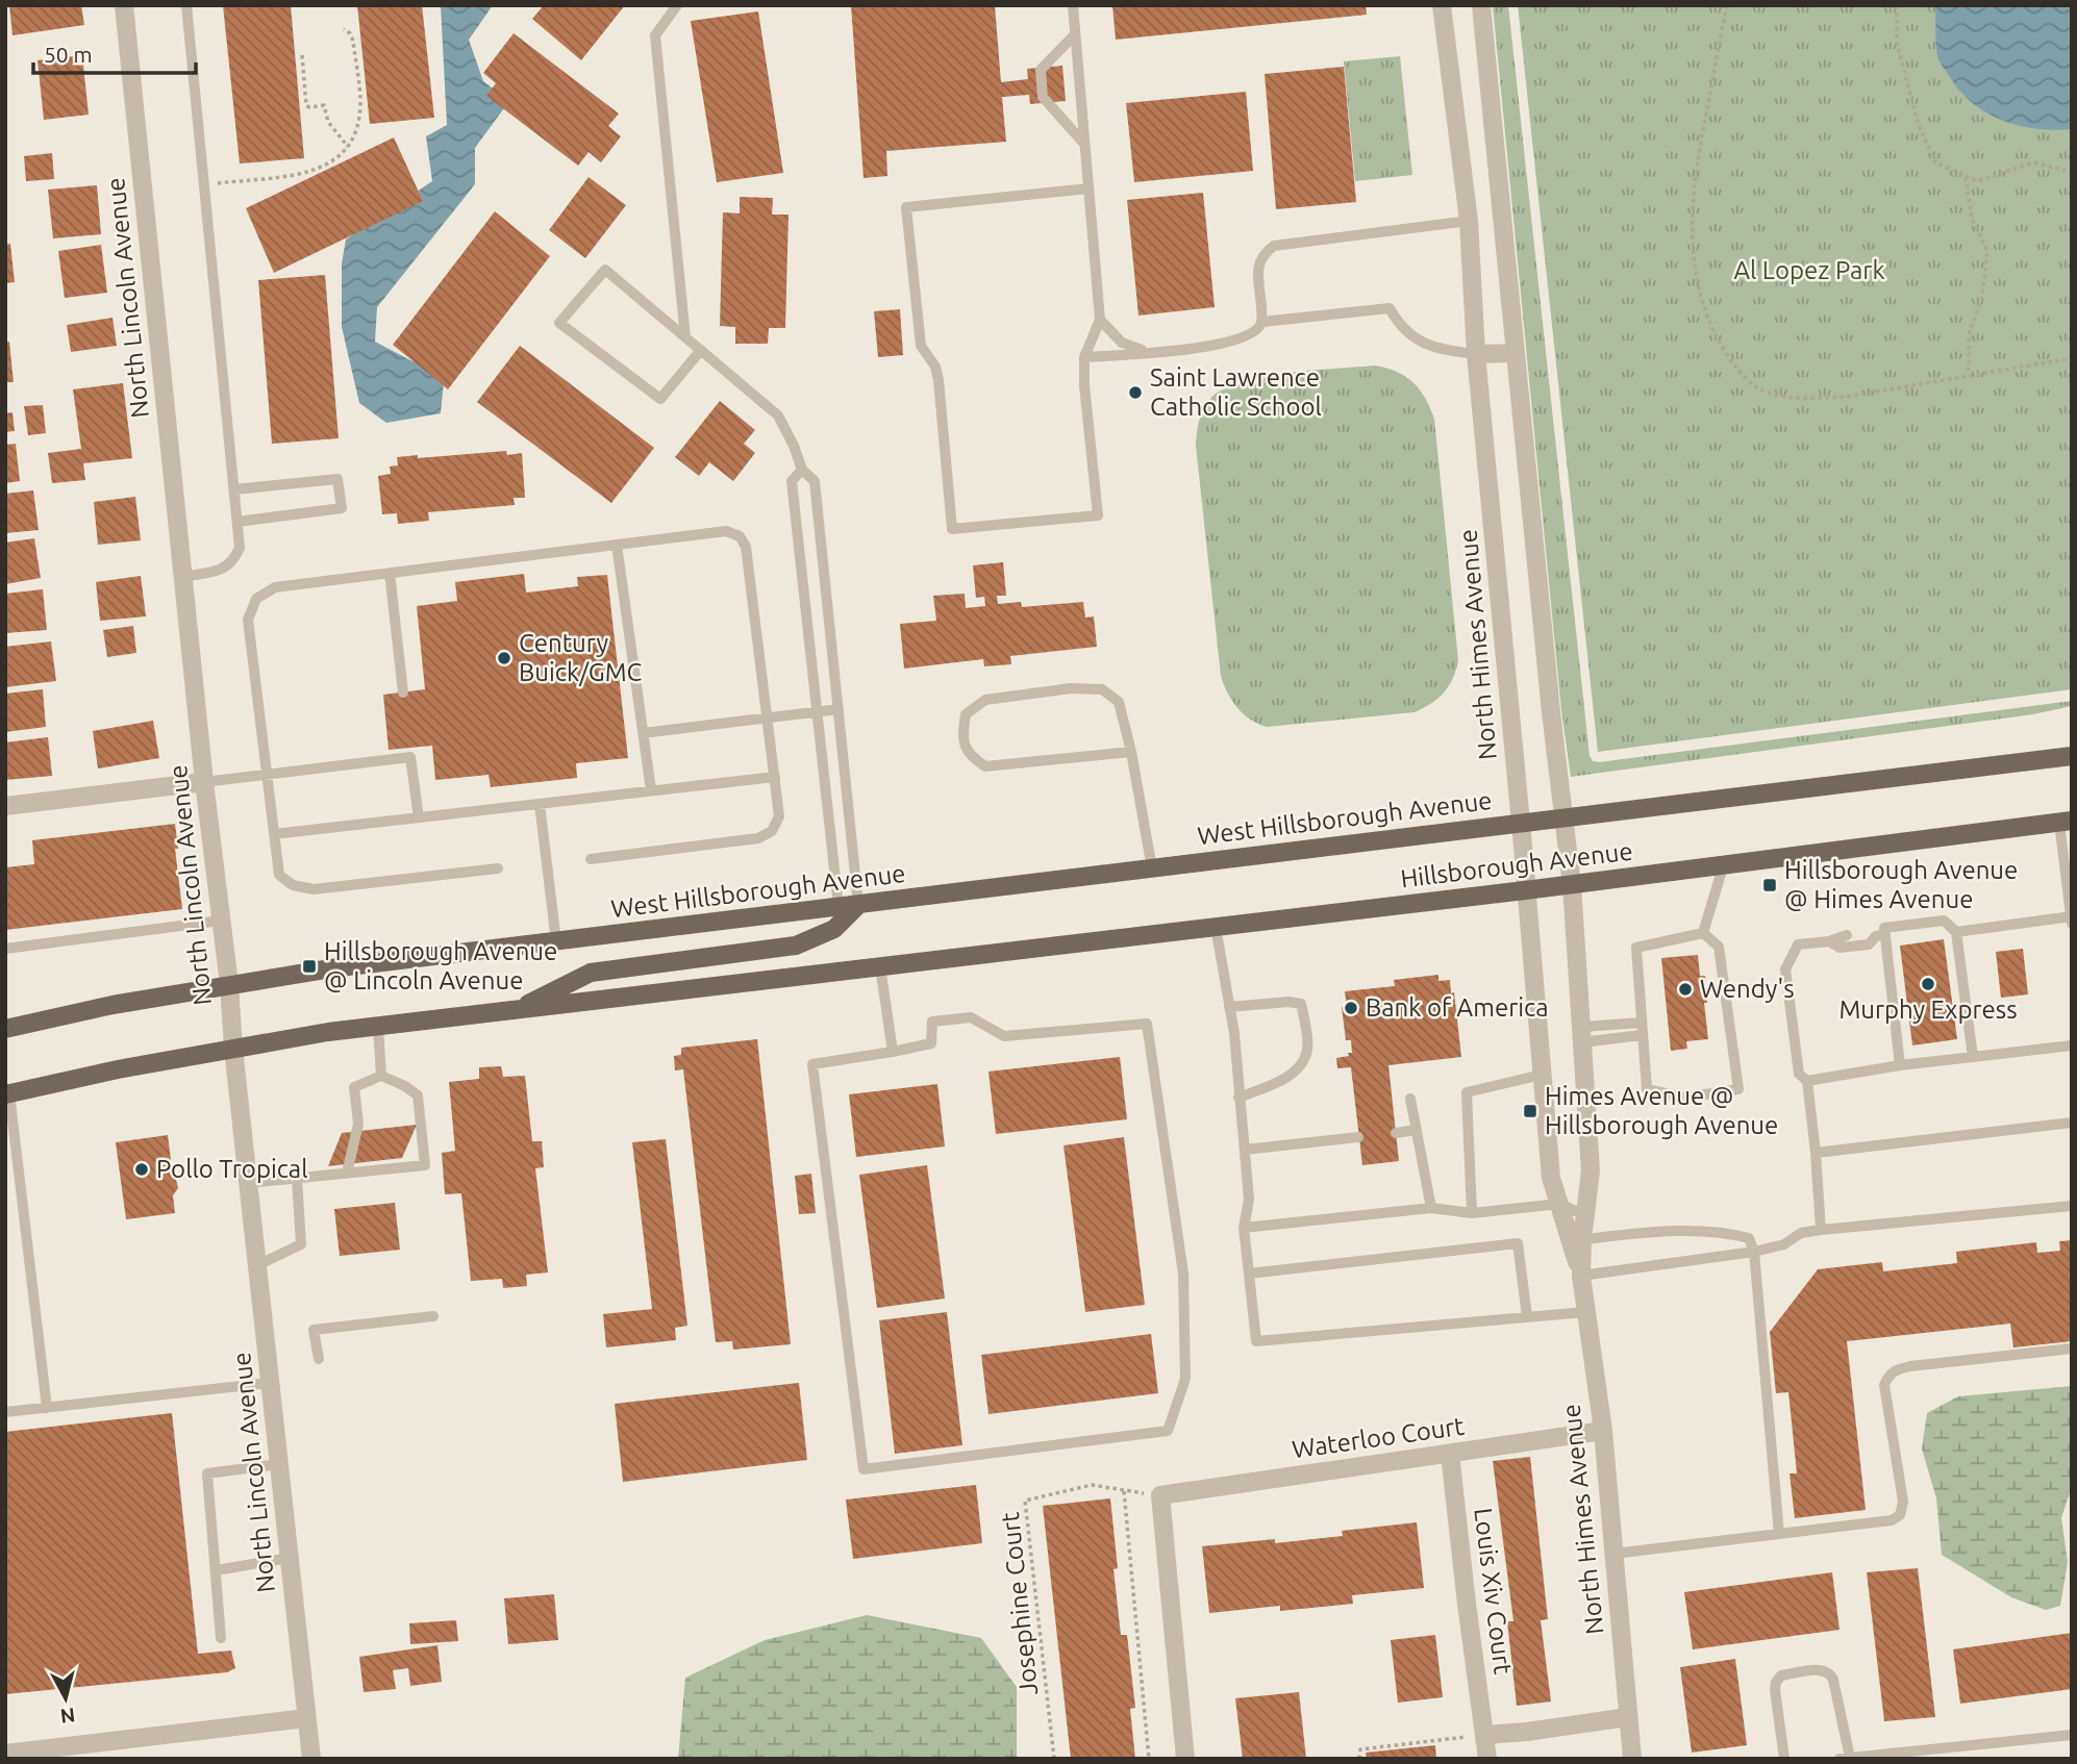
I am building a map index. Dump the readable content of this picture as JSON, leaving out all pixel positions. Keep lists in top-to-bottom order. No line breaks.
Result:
{"streets":{"main road":["West Hillsborough Avenue","Hillsborough Avenue"],"street":["North Lincoln Avenue","North Himes Avenue","Waterloo Court","Louis Xiv Court"],"path":["Josephine Court"]},"crossings":[["North Lincoln Avenue","West Hillsborough Avenue"],["North Himes Avenue","West Hillsborough Avenue"],["North Himes Avenue","Hillsborough Avenue"],["North Himes Avenue","Waterloo Court"],["West Hillsborough Avenue","Hillsborough Avenue"],["Waterloo Court","Louis Xiv Court"],["Waterloo Court","Josephine Court"]],"parks":["Al Lopez Park"],"places":{"other":["Saint Lawrence Catholic School","Century Buick/GMC","Murphy Express","Wendy's","Bank of America","Pollo Tropical"],"transit":["Hillsborough Avenue @ Himes Avenue","Hillsborough Avenue @ Lincoln Avenue","Himes Avenue @ Hillsborough Avenue"]},"scale_bar":"50 m","north":"bottom"}
